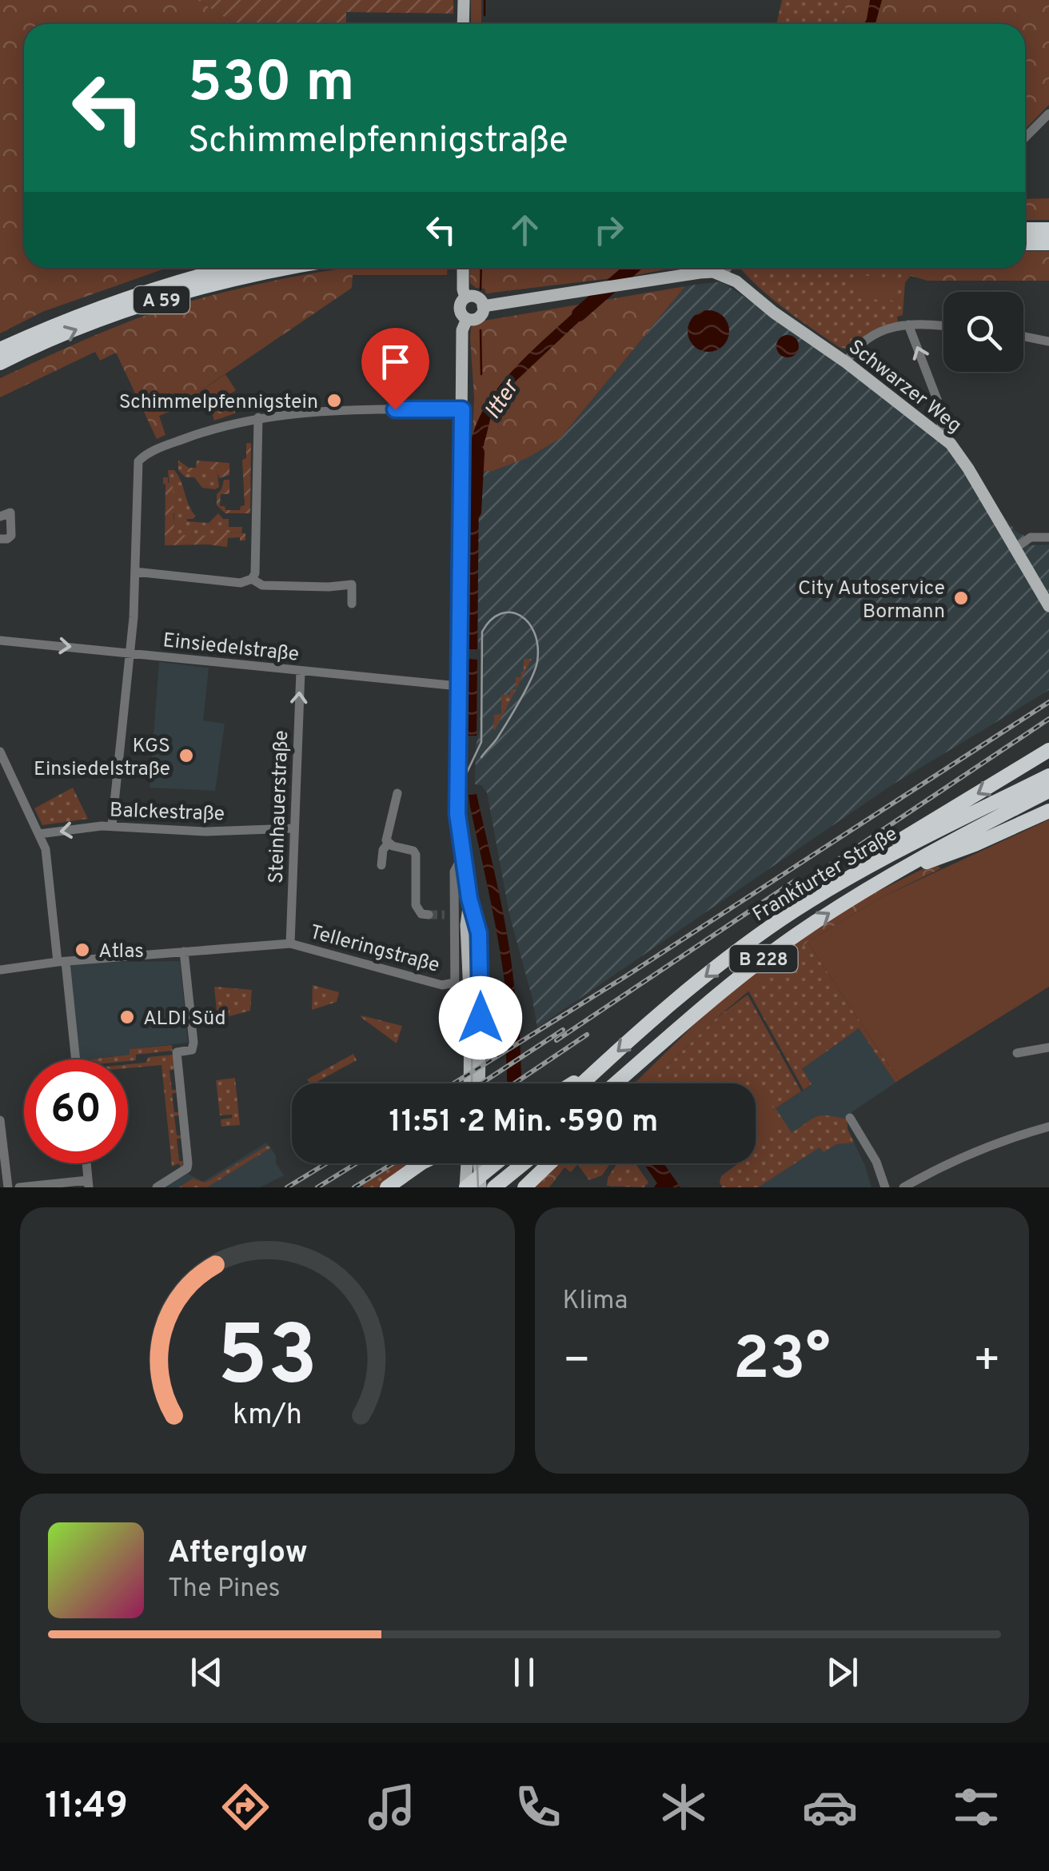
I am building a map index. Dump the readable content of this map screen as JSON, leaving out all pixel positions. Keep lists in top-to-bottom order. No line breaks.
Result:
{"streets":{"highway":["A 59","Frankfurter Straße","B 228"],"main road":["Schwarzer Weg"],"street":["Einsiedelstraße","Steinhauerstraße","Balckestraße","Telleringstraße"]},"crossings":[["Einsiedelstraße","Steinhauerstraße"],["Steinhauerstraße","Balckestraße"],["Steinhauerstraße","Telleringstraße"],["Frankfurter Straße","B 228"]],"one_way":["Steinhauerstraße"],"water":["Itter"],"places":["Schimmelpfennigstein","City Autoservice Bormann","KGS Einsiedelstraße","Atlas","ALDI Süd"],"page":{"turn":["530 m","Schimmelpfennigstraße"],"limit":"60","trip":"11:51 · 2 Min. · 590 m","tile":"Klima","heat":["−","23°","+"],"song":["Afterglow","The Pines"],"tabs":"11:49","gauge":["53","km/h"]}}
